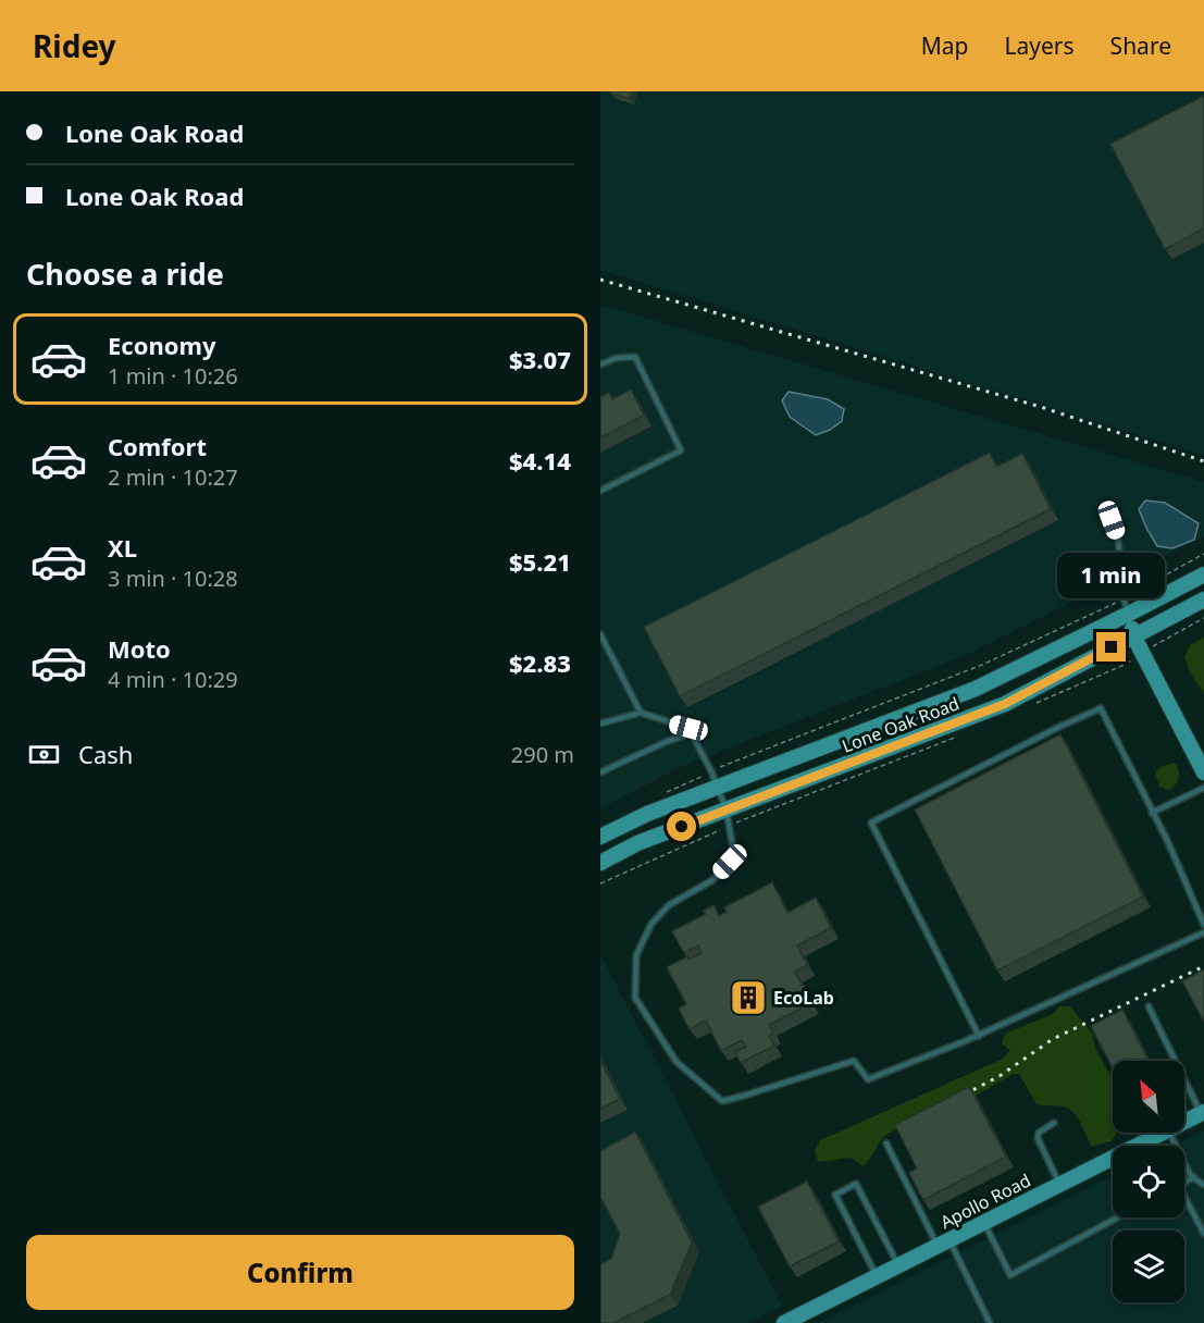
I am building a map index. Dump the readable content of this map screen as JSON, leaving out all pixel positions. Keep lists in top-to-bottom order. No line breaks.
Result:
{"streets":{"main road":["Lone Oak Road","Apollo Road"]},"places":{"building":["EcoLab"]},"north":"top left","page":{"header":"Ridey","nav":["Map","Layers","Share"],"banner":["Lone Oak Road","Lone Oak Road"],"heading":"Choose a ride","list":[{"name":"Economy","note":"1 min · 10:26","value":"$3.07"},{"name":"Comfort","note":"2 min · 10:27","value":"$4.14"},{"name":"XL","note":"3 min · 10:28","value":"$5.21"},{"name":"Moto","note":"4 min · 10:29","value":"$2.83"}],"bubble":"1 min","pay":["Cash","290 m"],"buttons":"Confirm"}}
